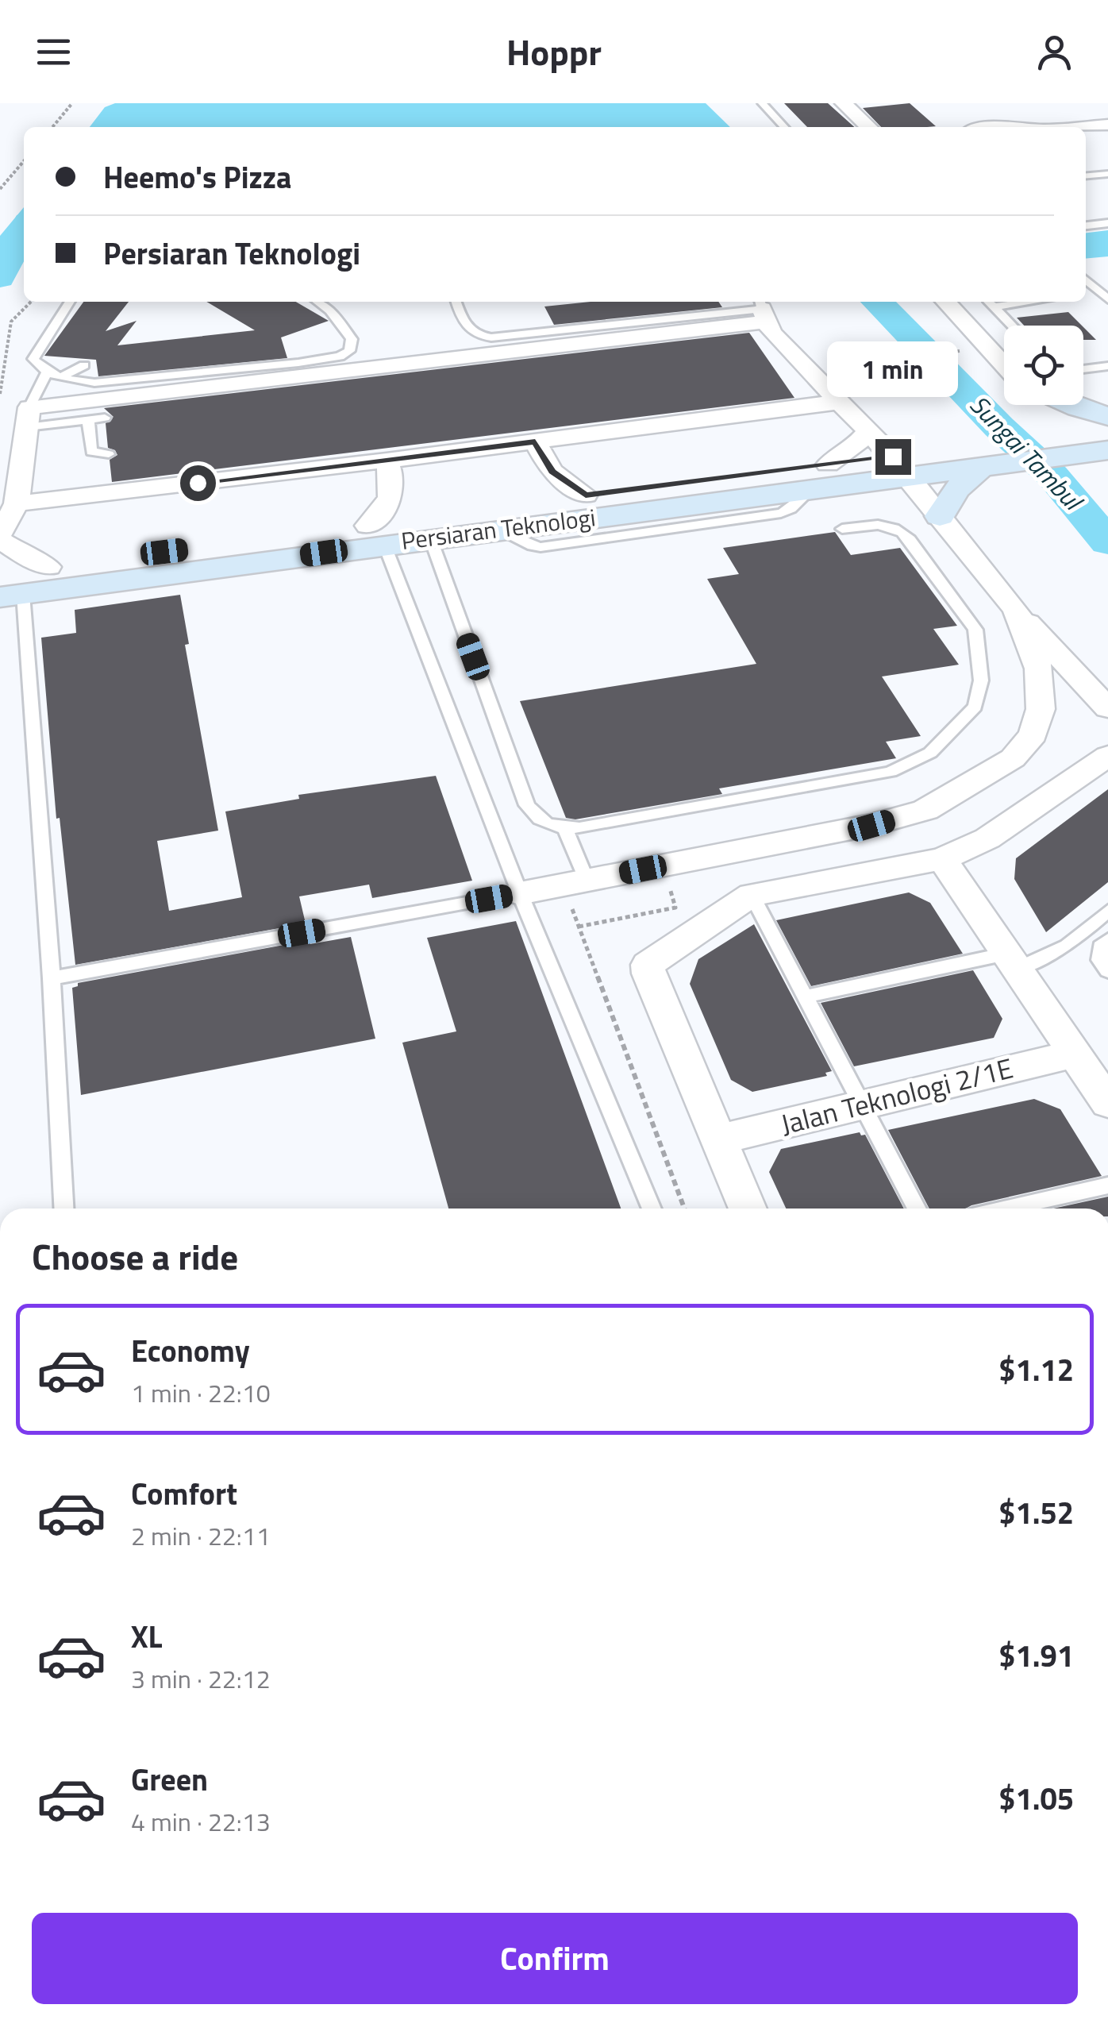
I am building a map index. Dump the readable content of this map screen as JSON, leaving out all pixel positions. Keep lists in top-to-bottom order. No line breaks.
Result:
{"streets":{"street":["Persiaran Teknologi","Jalan Teknologi 2/1E"]},"water":["Sungai Tambul"],"page":{"header":"Hoppr","banner":["Heemo's Pizza","Persiaran Teknologi"],"bubble":"1 min","heading":"Choose a ride","list":[{"name":"Economy","note":"1 min · 22:10","value":"$1.12"},{"name":"Comfort","note":"2 min · 22:11","value":"$1.52"},{"name":"XL","note":"3 min · 22:12","value":"$1.91"},{"name":"Green","note":"4 min · 22:13","value":"$1.05"}],"buttons":"Confirm"}}
